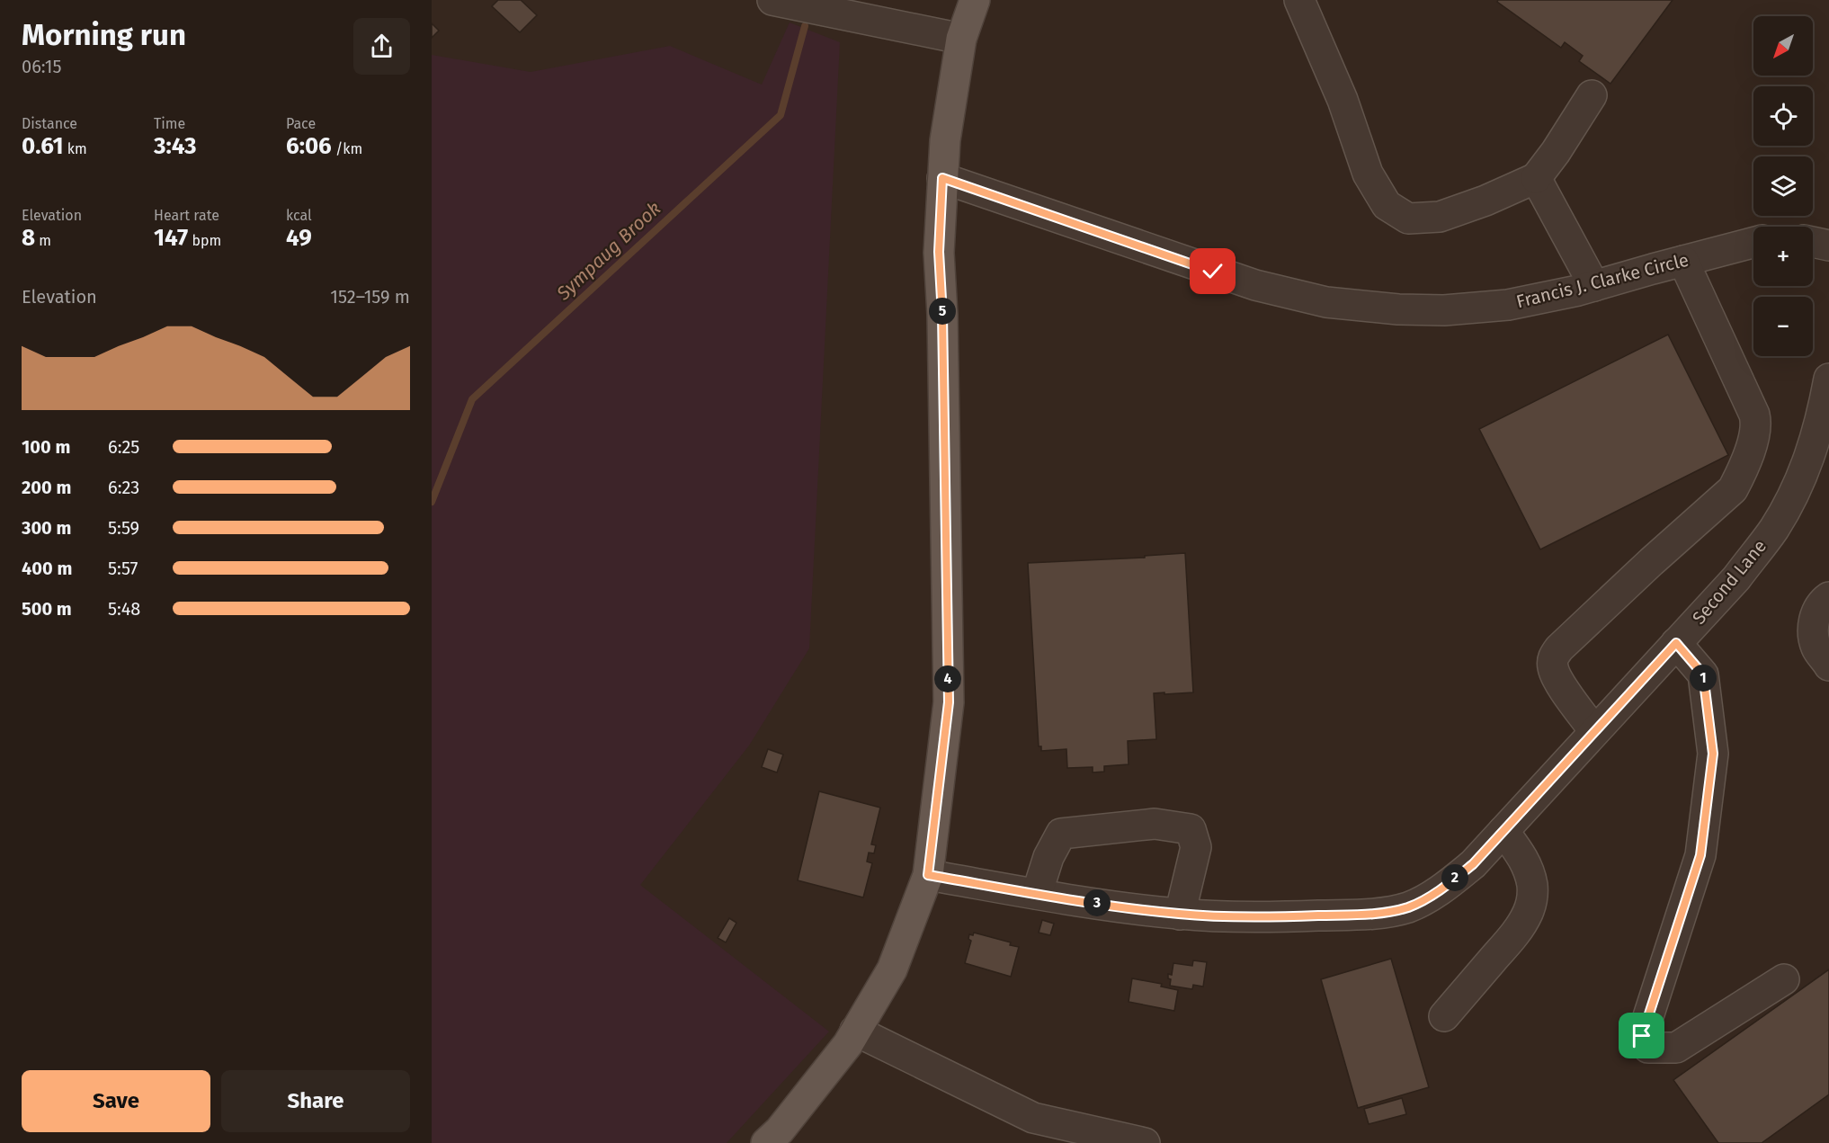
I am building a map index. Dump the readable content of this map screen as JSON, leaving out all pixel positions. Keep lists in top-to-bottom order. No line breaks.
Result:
{"streets":{"street":["Francis J. Clarke Circle","Second Lane"]},"water":["Sympaug Brook"],"north":"bottom left","page":{"heading":["Morning run","06:15"],"map_buttons":["+","−"],"stats":[["Distance","0.61 km"],["Time","3:43"],["Pace","6:06 /km"],["Elevation","8 m"],["Heart rate","147 bpm"],["kcal","49"]],"chart":["Elevation","152–159 m"],"pins":["5","1","4","2","3"],"list":[{"name":"100 m","note":"6:25"},{"name":"200 m","note":"6:23"},{"name":"300 m","note":"5:59"},{"name":"400 m","note":"5:57"},{"name":"500 m","note":"5:48"}],"buttons":["Save","Share"]}}
